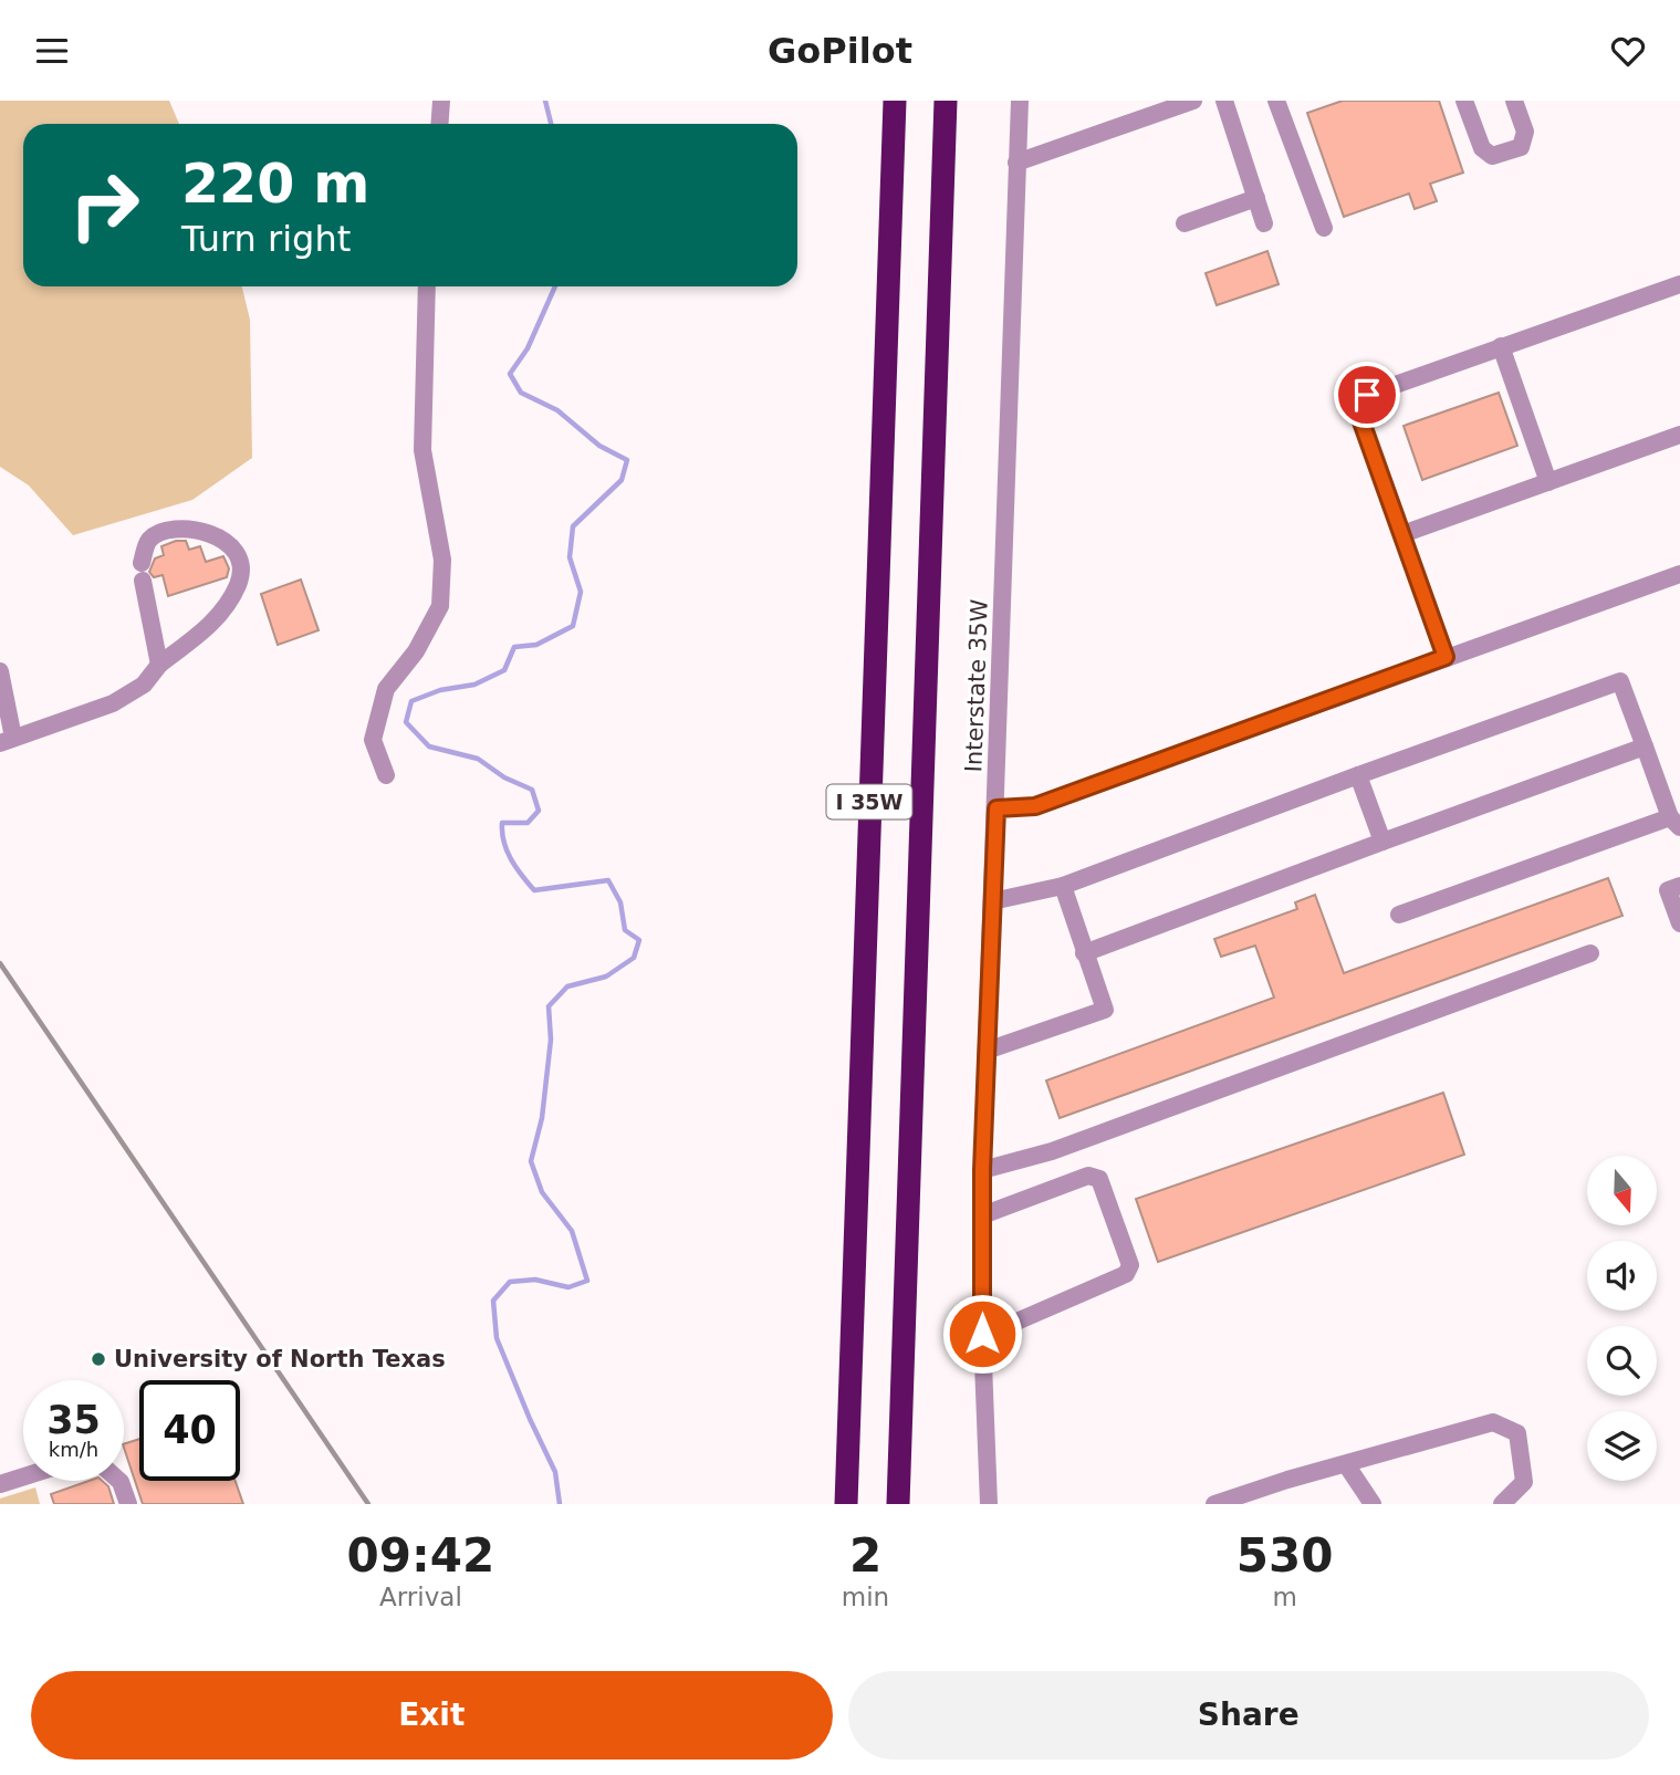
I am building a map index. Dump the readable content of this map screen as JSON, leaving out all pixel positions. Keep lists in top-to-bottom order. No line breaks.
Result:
{"streets":{"highway":["I 35W"],"street":["Interstate 35W"]},"places":["University of North Texas"],"north":"bottom","page":{"header":"GoPilot","turn":["220 m","Turn right"],"speed":"35 km/h","limit":"40","eta":["09:42","Arrival","2","min","530","m"],"buttons":["Exit","Share"]}}
